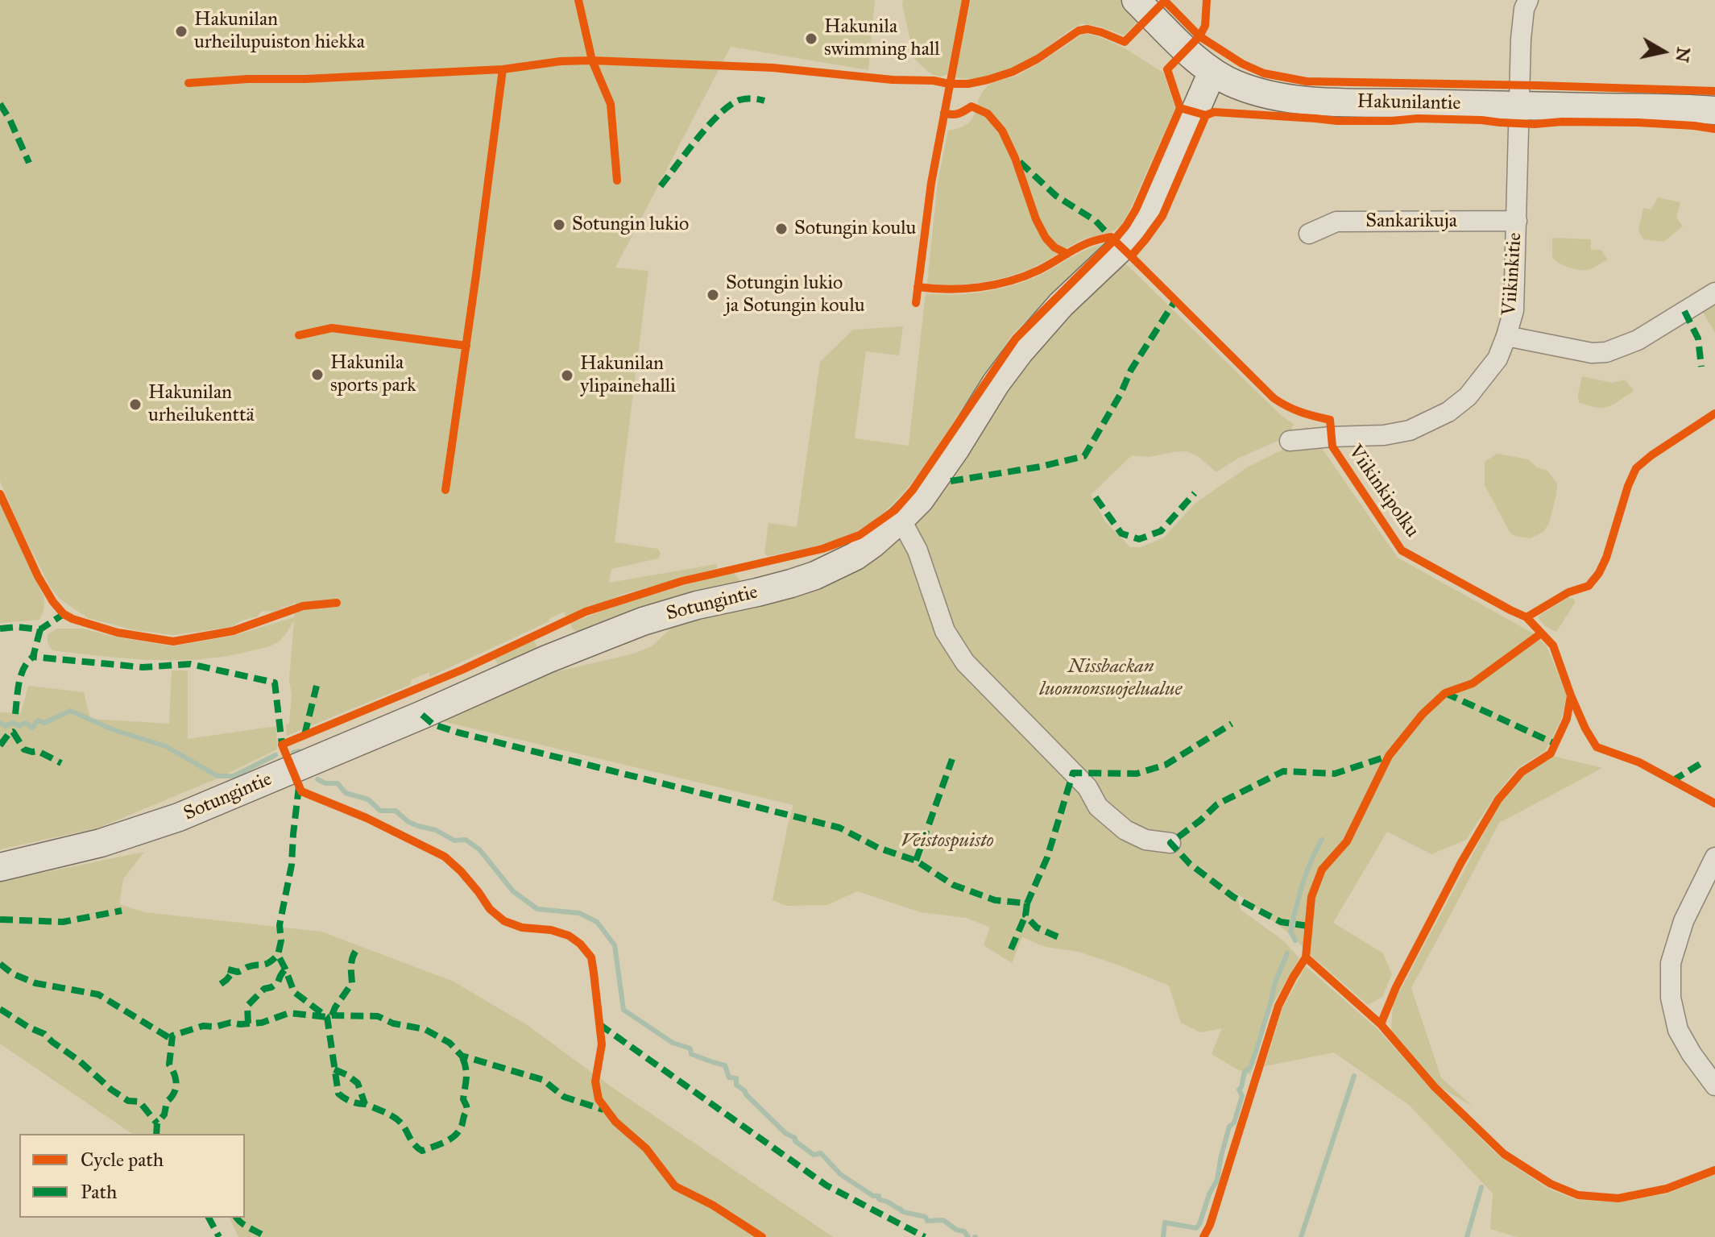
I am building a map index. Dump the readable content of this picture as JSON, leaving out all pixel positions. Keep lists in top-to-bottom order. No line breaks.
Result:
{"streets":{"street":["Hakunilantie","Sankarikuja","Viikinkitie","Sotungintie"],"cycle path":["Viikinkipolku"]},"crossings":[["Hakunilantie","Viikinkitie"],["Hakunilantie","Sotungintie"],["Sankarikuja","Viikinkitie"]],"parks":["Nissbackan luonnonsuojelualue","Veistospuisto"],"places":["Hakunilan urheilupuiston hiekka","Hakunila swimming hall","Sotungin lukio","Sotungin koulu","Sotungin lukio ja Sotungin koulu","Hakunila sports park","Hakunilan ylipainehalli","Hakunilan urheilukenttä"],"legend":["Cycle path","Path"],"north":"right"}
